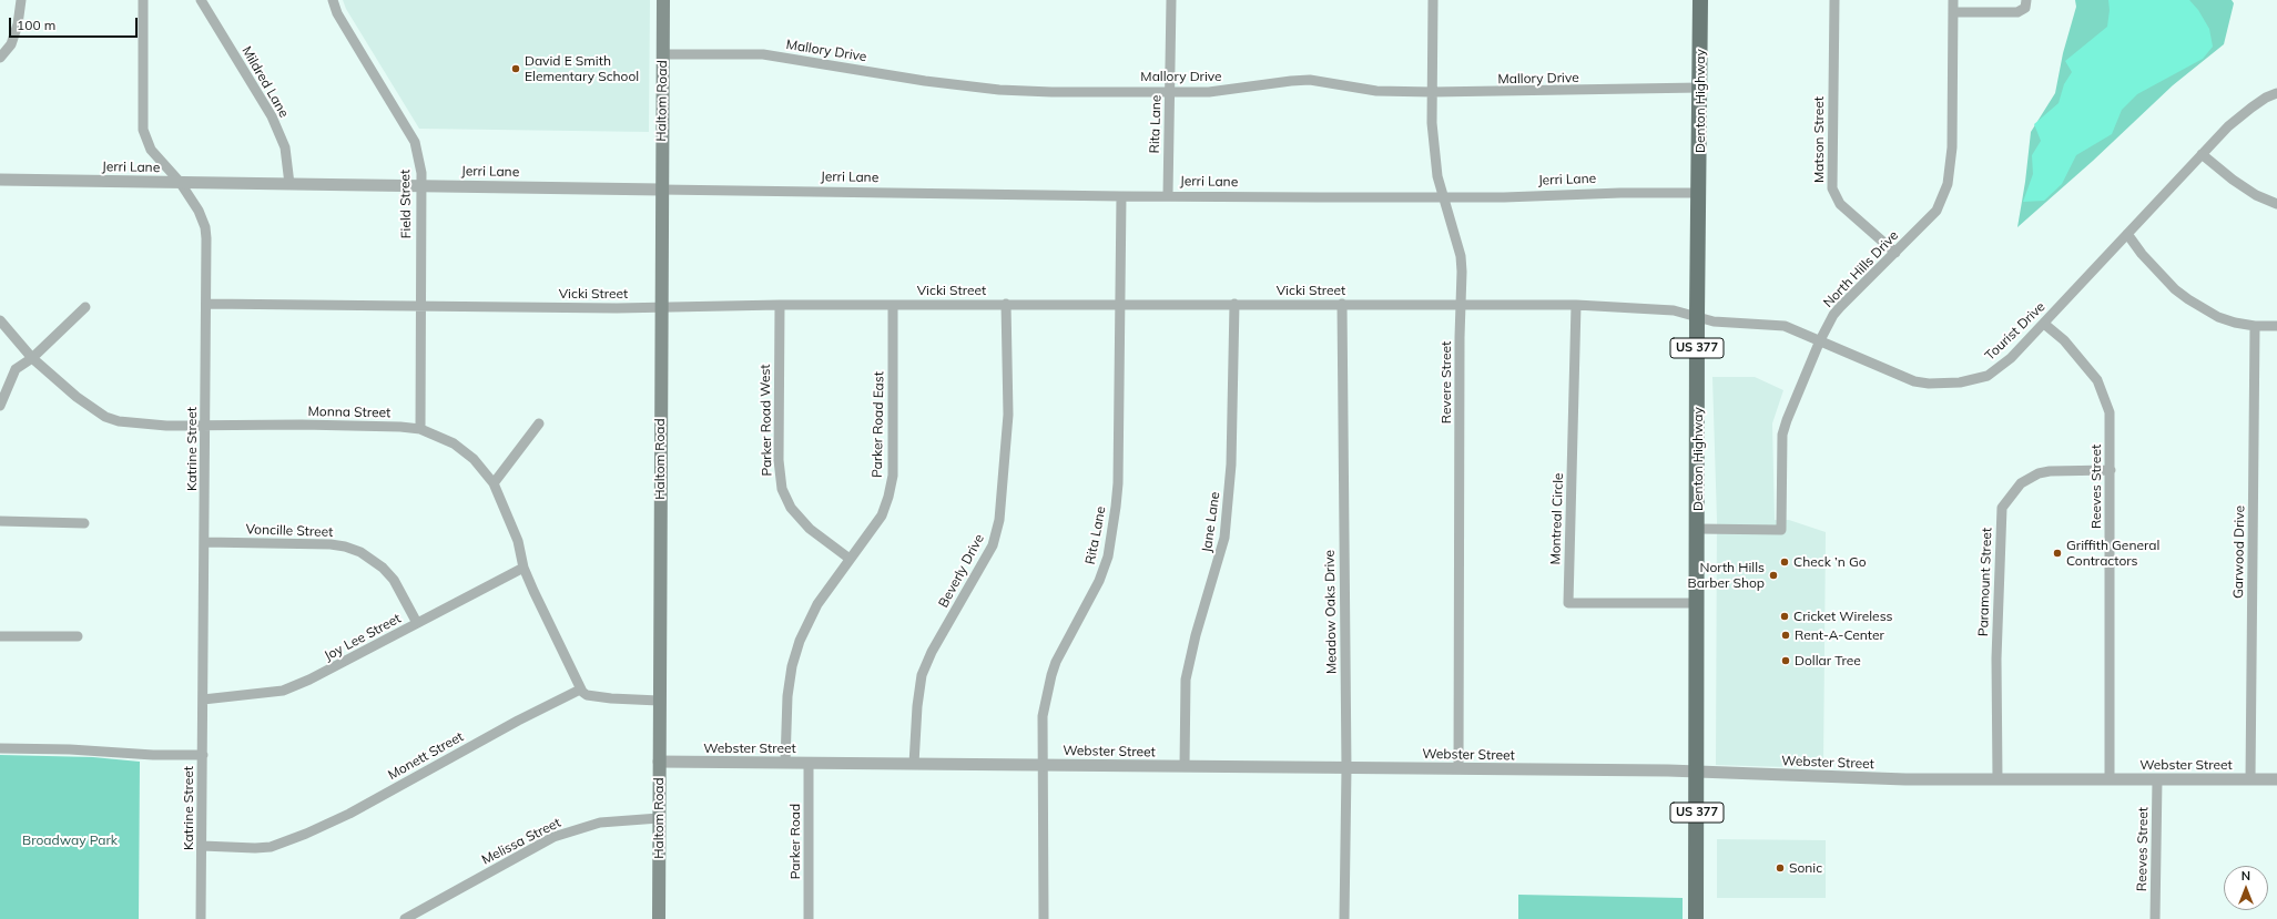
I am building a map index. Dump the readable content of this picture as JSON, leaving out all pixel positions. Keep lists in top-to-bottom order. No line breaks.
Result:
{"streets":{"main road":["Haltom Road","Denton Highway","US 377"],"street":["Mallory Drive","Mildred Lane","Rita Lane","Matson Street","Jerri Lane","Field Street","North Hills Drive","Vicki Street","Tourist Drive","Revere Street","Monna Street","Parker Road West","Parker Road East","Katrine Street","Reeves Street","Montreal Circle","Jane Lane","Voncille Street","Garwood Drive","Beverly Drive","Paramount Street","Meadow Oaks Drive","Joy Lee Street","Webster Street","Monett Street","Melissa Street","Parker Road"]},"crossings":[["Mallory Drive","Haltom Road"],["Mallory Drive","Denton Highway"],["Mallory Drive","Rita Lane"],["Mallory Drive","Revere Street"],["Mildred Lane","Jerri Lane"],["Haltom Road","Jerri Lane"],["Haltom Road","Vicki Street"],["Haltom Road","Webster Street"],["Haltom Road","Melissa Street"],["Denton Highway","Jerri Lane"],["Denton Highway","North Hills Drive"],["Denton Highway","Vicki Street"],["Denton Highway","Tourist Drive"],["Denton Highway","Montreal Circle"],["Denton Highway","Webster Street"],["Rita Lane","Jerri Lane"],["Rita Lane","Vicki Street"],["Rita Lane","Webster Street"],["Matson Street","North Hills Drive"],["Jerri Lane","Field Street"],["Jerri Lane","Revere Street"],["Jerri Lane","Katrine Street"],["Field Street","Vicki Street"],["Field Street","Monna Street"],["North Hills Drive","Tourist Drive"],["Vicki Street","Tourist Drive"],["Vicki Street","Revere Street"],["Vicki Street","Parker Road West"],["Vicki Street","Parker Road East"],["Vicki Street","Katrine Street"],["Vicki Street","Montreal Circle"],["Vicki Street","Jane Lane"],["Vicki Street","Beverly Drive"],["Vicki Street","Meadow Oaks Drive"],["Tourist Drive","Reeves Street"],["Revere Street","Webster Street"],["Monna Street","Katrine Street"],["Monna Street","Joy Lee Street"],["Monna Street","Monett Street"],["Parker Road West","Parker Road East"],["Katrine Street","Voncille Street"],["Katrine Street","Joy Lee Street"],["Katrine Street","Monett Street"],["Reeves Street","Paramount Street"],["Reeves Street","Webster Street"],["Jane Lane","Webster Street"],["Voncille Street","Joy Lee Street"],["Garwood Drive","Webster Street"],["Beverly Drive","Webster Street"],["Paramount Street","Webster Street"],["Meadow Oaks Drive","Webster Street"],["Webster Street","Parker Road"]],"parks":["Broadway Park"],"places":["David E Smith Elementary School","Griffith General Contractors","Check ’n Go","North Hills Barber Shop","Cricket Wireless","Rent-A-Center","Dollar Tree","Sonic"],"scale_bar":"100 m","north":"top"}
